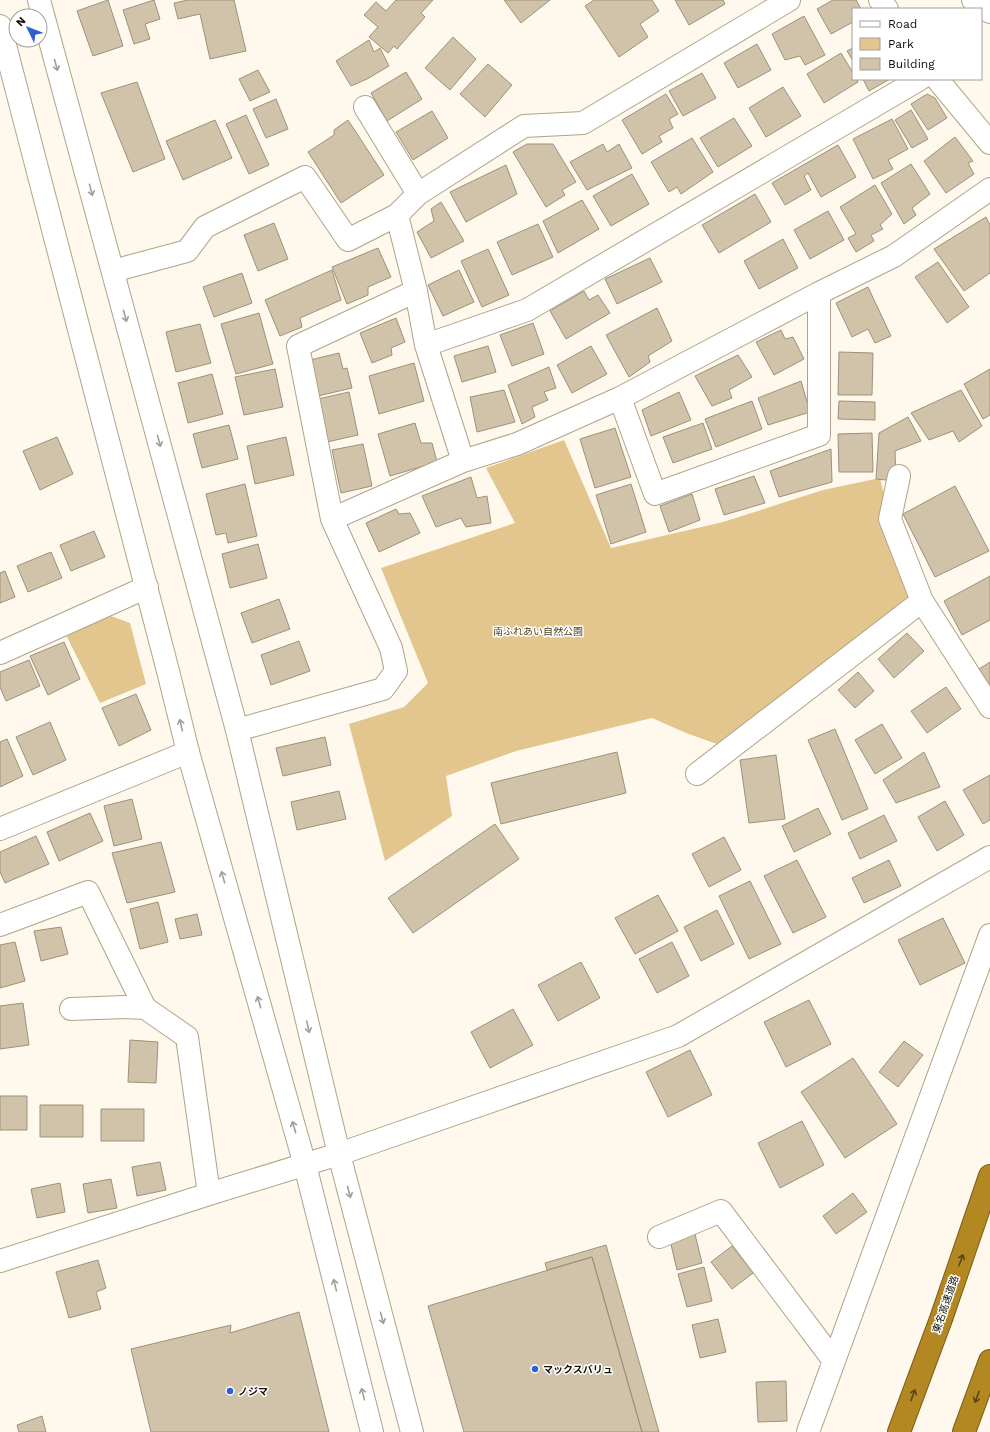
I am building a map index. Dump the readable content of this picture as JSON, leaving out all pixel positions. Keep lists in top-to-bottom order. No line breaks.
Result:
{"streets":{"highway":["東名高速道路"]},"one_way":["東名高速道路"],"parks":["南ふれあい自然公園"],"places":["マックスバリュ","ノジマ"],"legend":["Road","Park","Building"],"north":"top left"}
